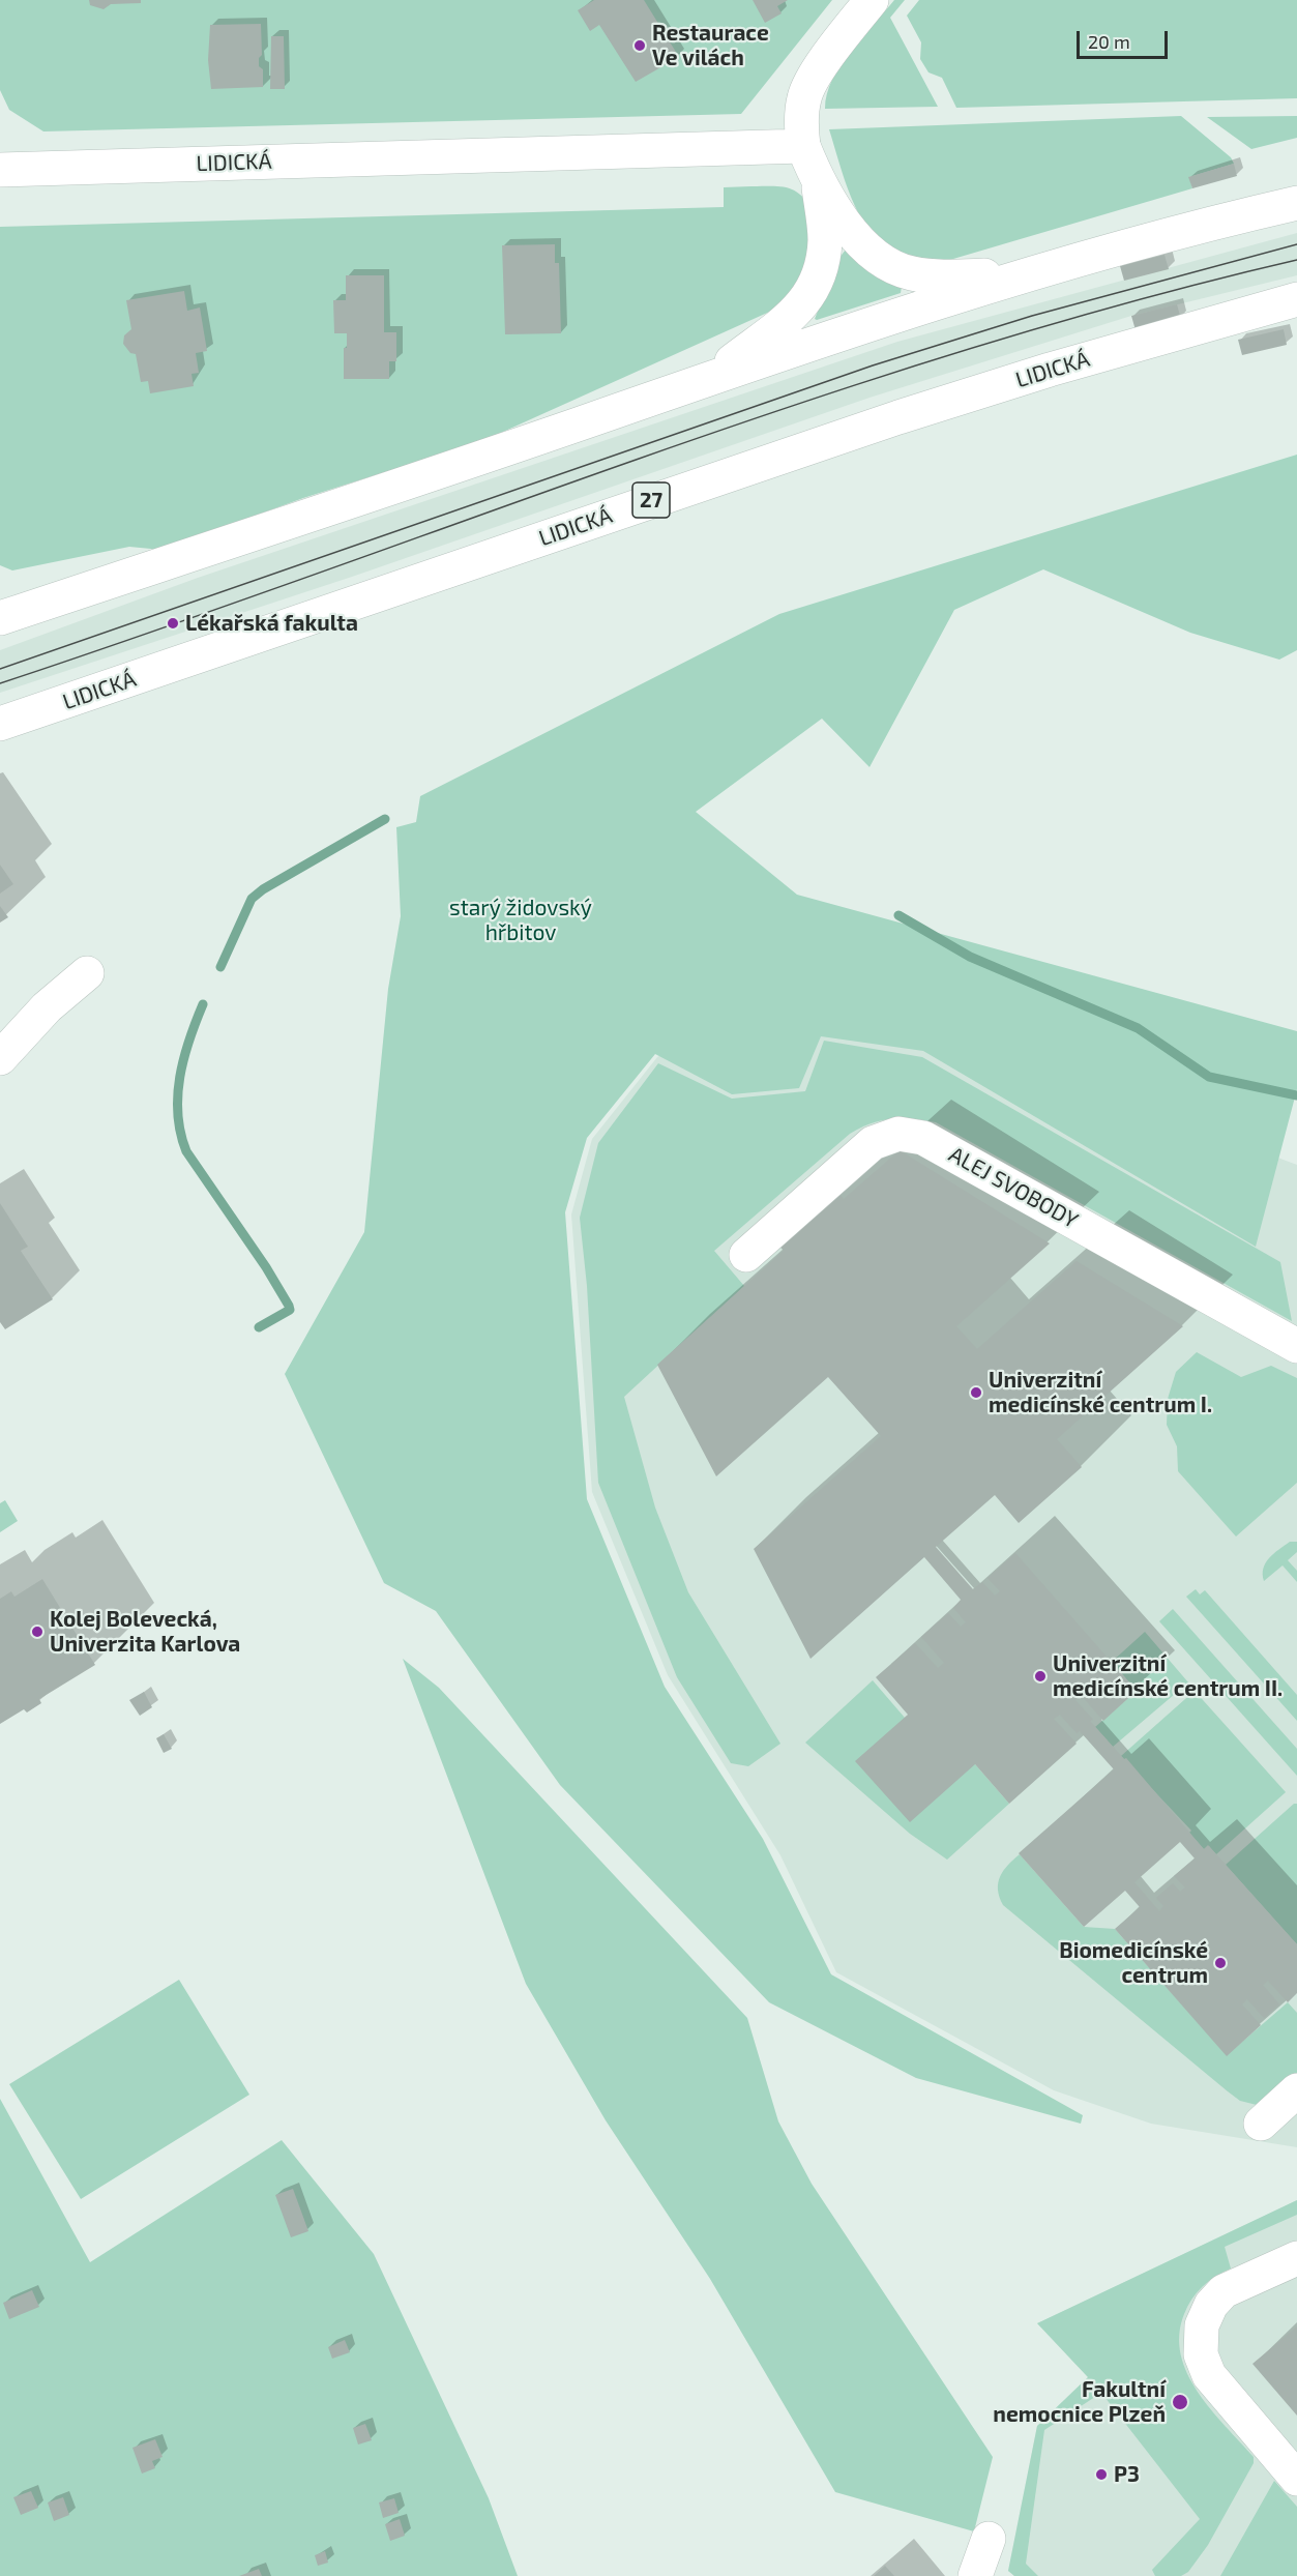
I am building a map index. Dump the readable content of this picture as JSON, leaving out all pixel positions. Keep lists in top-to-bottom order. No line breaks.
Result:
{"streets":{"main road":["LIDICKÁ","27","ALEJ SVOBODY"]},"parks":["starý židovský hřbitov"],"places":["Restaurace Ve vilách","Lékařská fakulta","Univerzitní medicínské centrum I.","Kolej Bolevecká, Univerzita Karlova","Univerzitní medicínské centrum II.","Biomedicínské centrum","Fakultní nemocnice Plzeň","P3"],"scale_bar":"20 m"}
